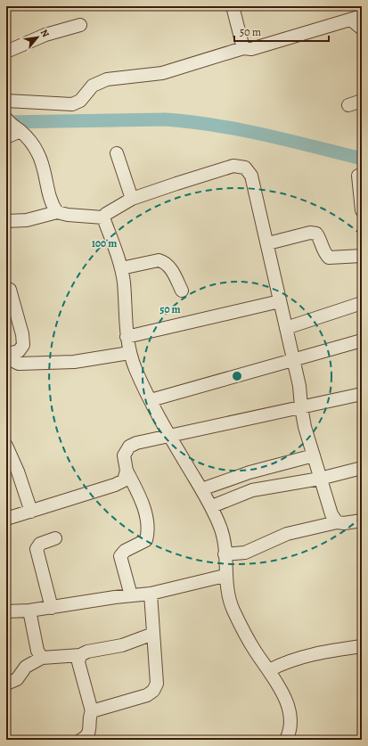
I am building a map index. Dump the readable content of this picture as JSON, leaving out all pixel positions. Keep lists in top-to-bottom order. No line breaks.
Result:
{"scale_bar":"50 m","north":"top right","rings":["100 m","50 m"]}
